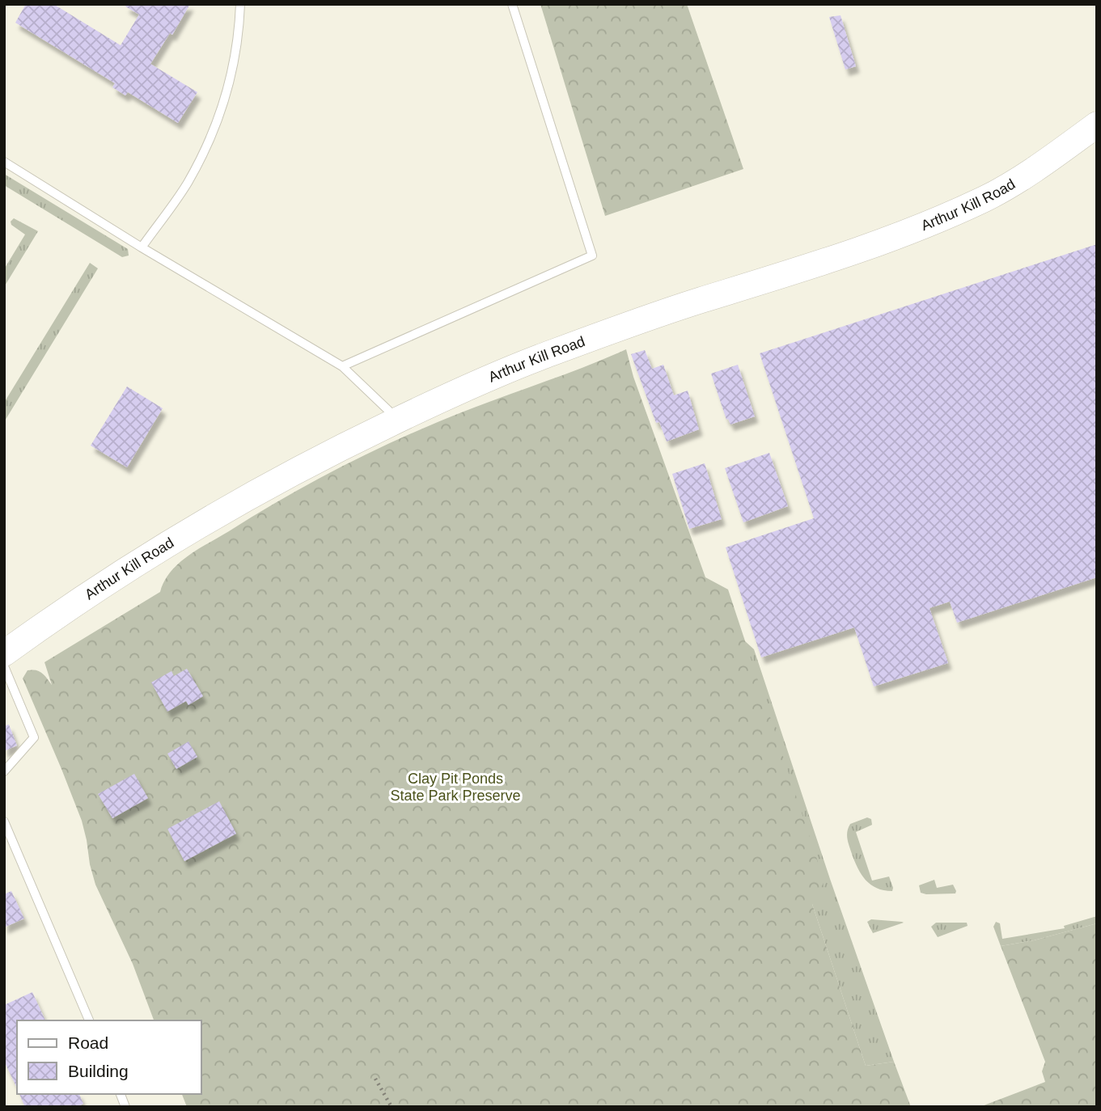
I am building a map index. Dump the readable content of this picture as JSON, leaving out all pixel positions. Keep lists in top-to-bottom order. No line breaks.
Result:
{"streets":{"street":["Arthur Kill Road"]},"parks":["Clay Pit Ponds State Park Preserve"],"legend":["Road","Building"]}
